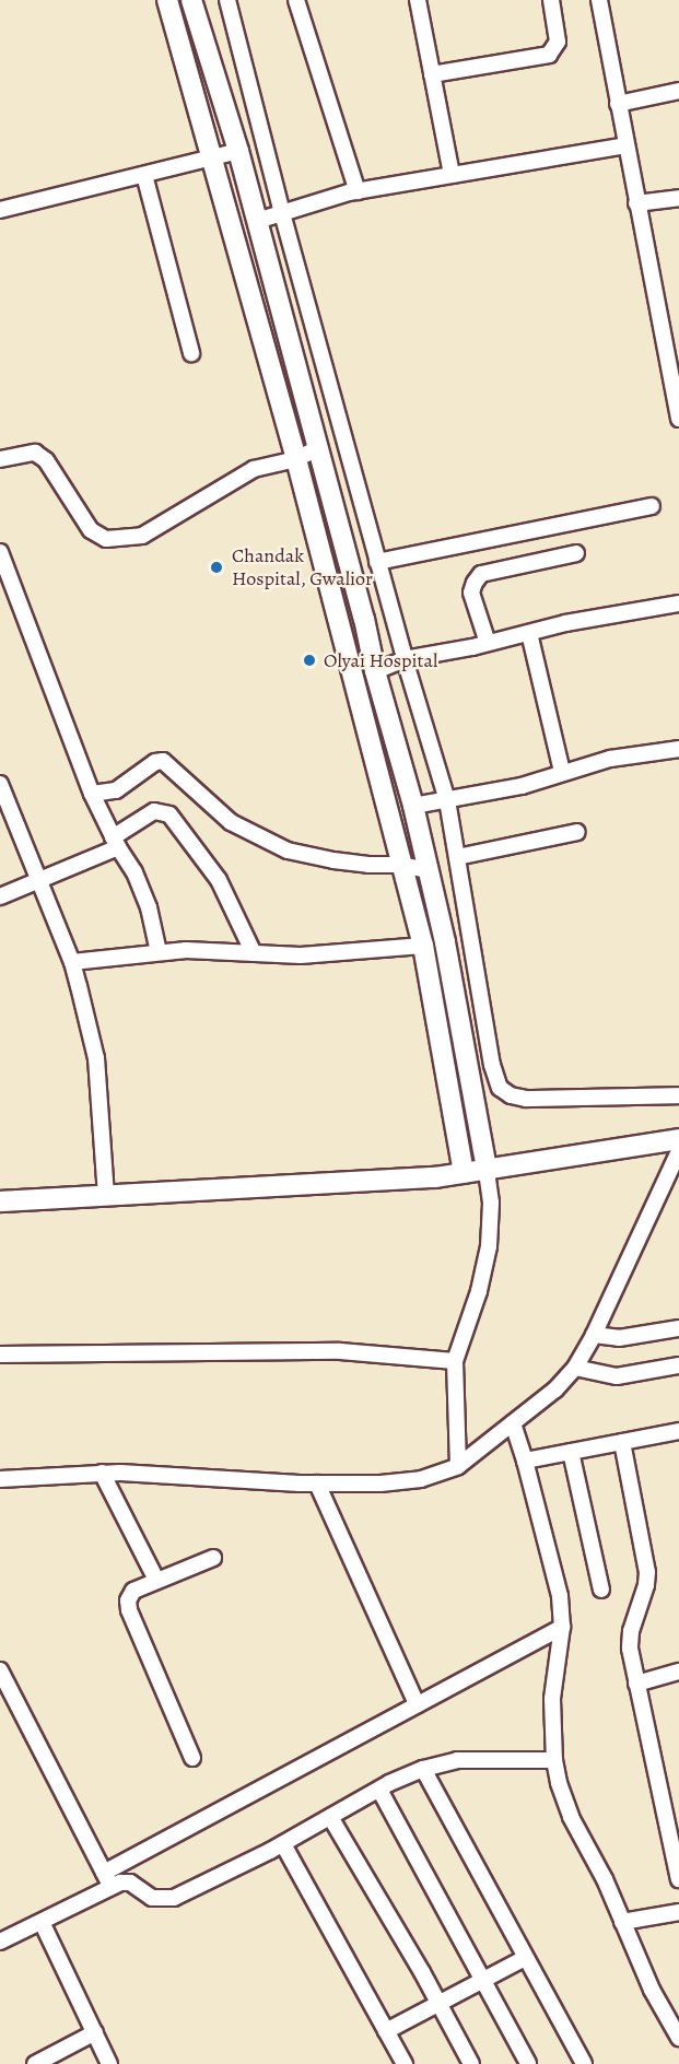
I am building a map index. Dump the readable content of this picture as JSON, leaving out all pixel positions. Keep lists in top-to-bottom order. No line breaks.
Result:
{"places":["Chandak Hospital, Gwalior","Olyai Hospital"]}
